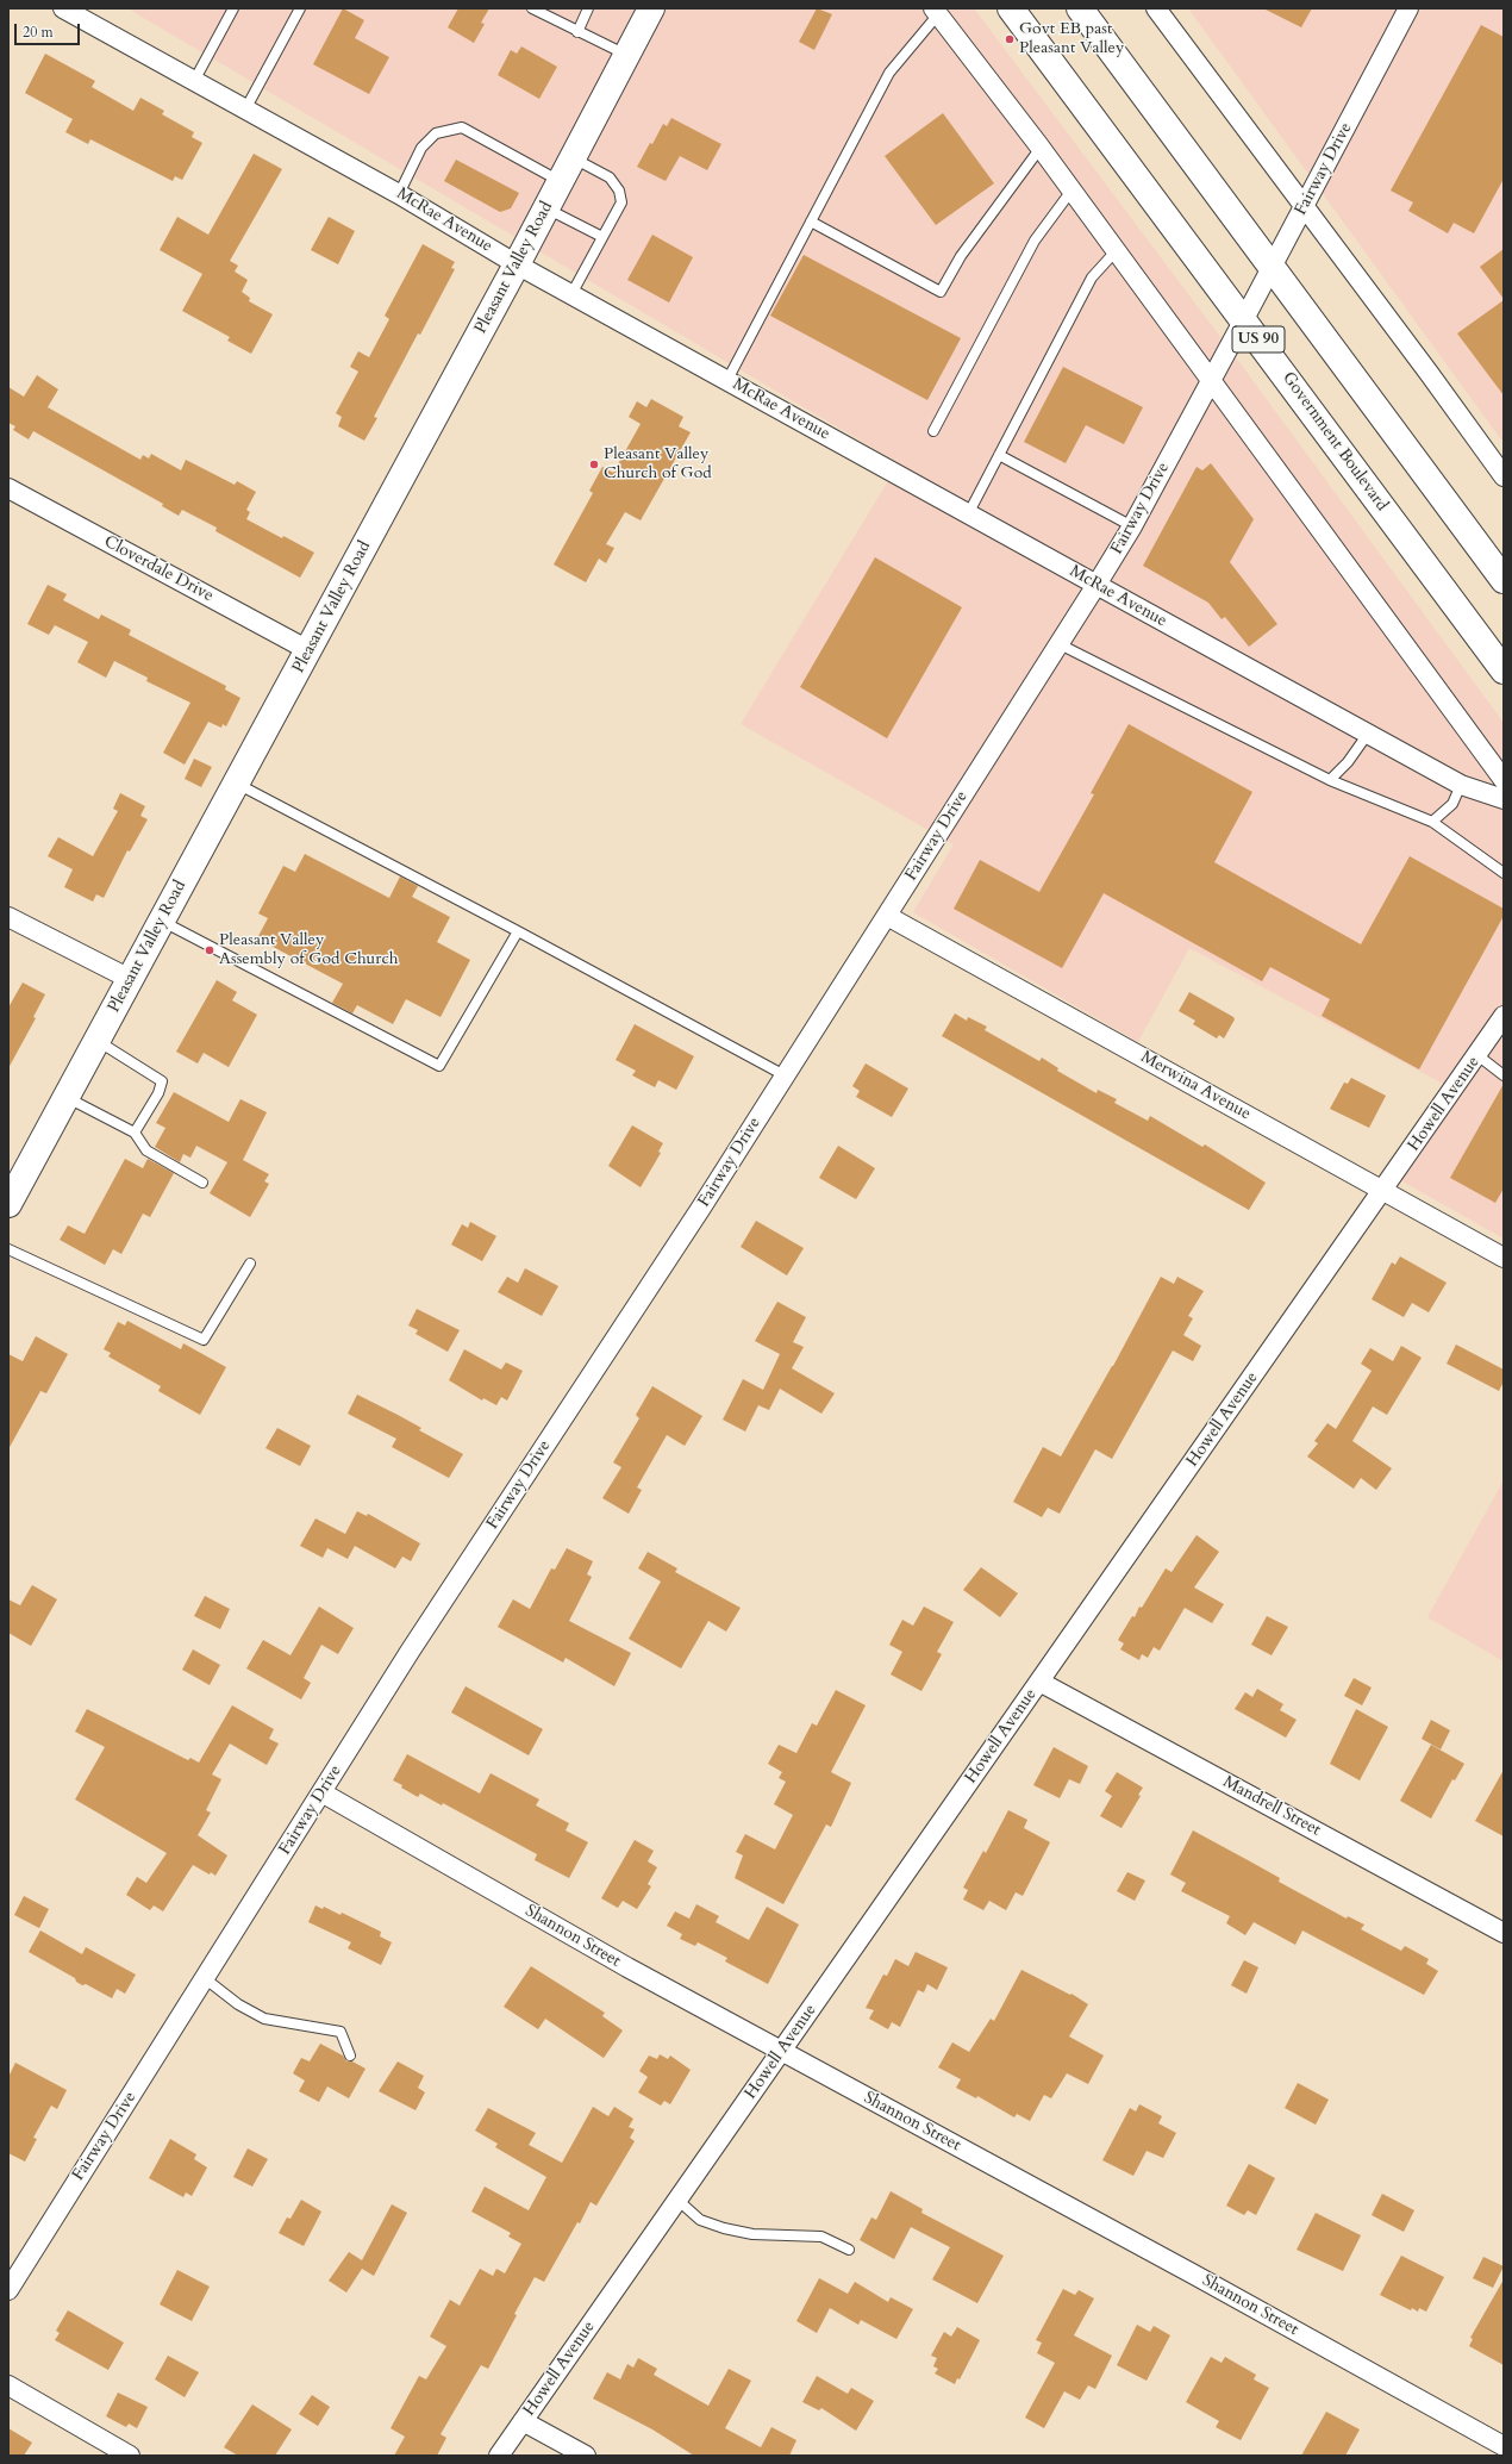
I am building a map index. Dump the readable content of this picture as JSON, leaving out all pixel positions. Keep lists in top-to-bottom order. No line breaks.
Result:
{"streets":{"main road":["Pleasant Valley Road","US 90","Government Boulevard"],"street":["Fairway Drive","McRae Avenue","Cloverdale Drive","Merwina Avenue","Howell Avenue","Mandrell Street","Shannon Street"]},"crossings":[["Fairway Drive","McRae Avenue"],["Fairway Drive","US 90"],["Fairway Drive","Government Boulevard"],["Fairway Drive","Merwina Avenue"],["Fairway Drive","Shannon Street"],["McRae Avenue","Pleasant Valley Road"],["Pleasant Valley Road","Cloverdale Drive"],["Merwina Avenue","Howell Avenue"],["Howell Avenue","Mandrell Street"],["Howell Avenue","Shannon Street"]],"places":["Govt EB past Pleasant Valley","Pleasant Valley Church of God","Pleasant Valley Assembly of God Church"],"scale_bar":"20 m"}
